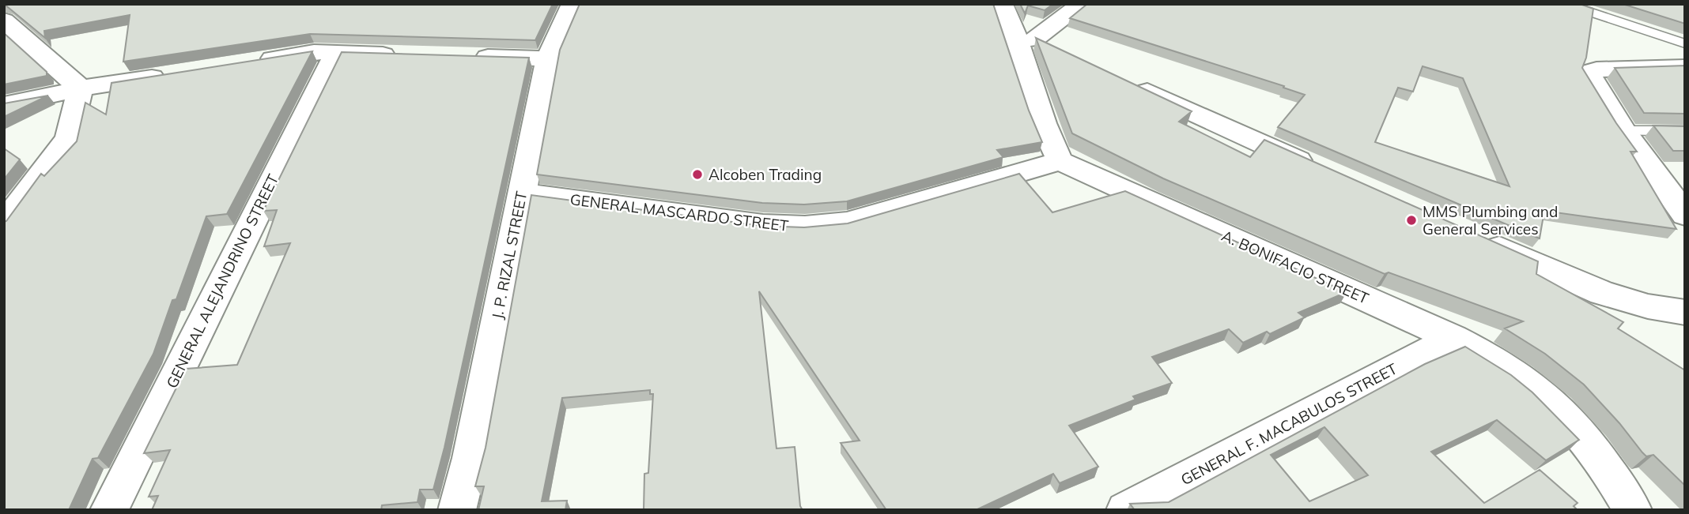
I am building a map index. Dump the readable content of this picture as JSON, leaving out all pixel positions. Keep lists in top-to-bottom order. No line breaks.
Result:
{"streets":{"street":["GENERAL MASCARDO STREET","J. P. RIZAL STREET","A. BONIFACIO STREET","GENERAL ALEJANDRINO STREET","GENERAL F. MACABULOS STREET"]},"crossings":[["GENERAL MASCARDO STREET","J. P. RIZAL STREET"],["GENERAL MASCARDO STREET","A. BONIFACIO STREET"],["A. BONIFACIO STREET","GENERAL F. MACABULOS STREET"]],"places":["Alcoben Trading","MMS Plumbing and General Services"]}
